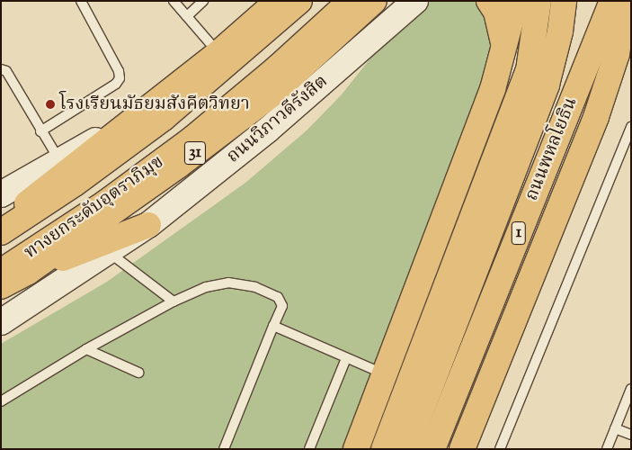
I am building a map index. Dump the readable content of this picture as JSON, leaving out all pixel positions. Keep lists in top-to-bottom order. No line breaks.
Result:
{"streets":{"main road":["ถนนวิภาวดีรังสิต","ถนนพหลโยธิน","31","ทางยกระดับอุตราภิมุข","1"]},"places":["โรงเรียนมัธยมสังคีตวิทยา"]}
